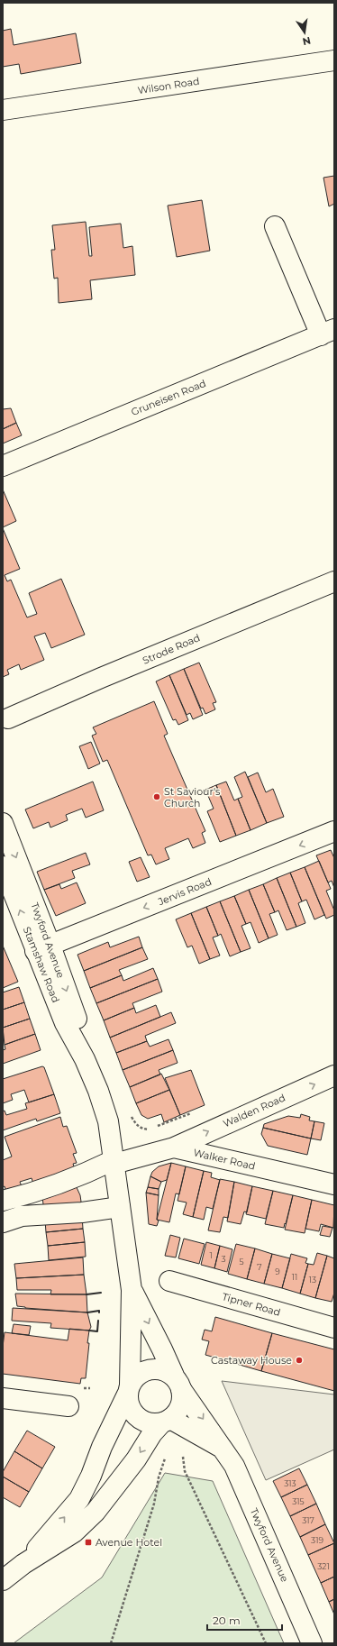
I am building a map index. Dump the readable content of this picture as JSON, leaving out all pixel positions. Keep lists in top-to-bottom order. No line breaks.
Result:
{"streets":{"street":["Wilson Road","Gruneisen Road","Strode Road","Jervis Road","Twyford Avenue","Stamshaw Road","Walden Road","Walker Road","Tipner Road"]},"crossings":[["Jervis Road","Twyford Avenue"],["Jervis Road","Stamshaw Road"],["Twyford Avenue","Stamshaw Road"],["Stamshaw Road","Walker Road"],["Walden Road","Walker Road"]],"one_way":["Jervis Road","Twyford Avenue","Walden Road"],"places":{"other":["St Saviour's Church","Castaway House"],"transit":["Avenue Hotel"]},"house_numbers":["1","3","5","7","9","11","13","313","315","317","319","321"],"scale_bar":"20 m","north":"bottom"}
